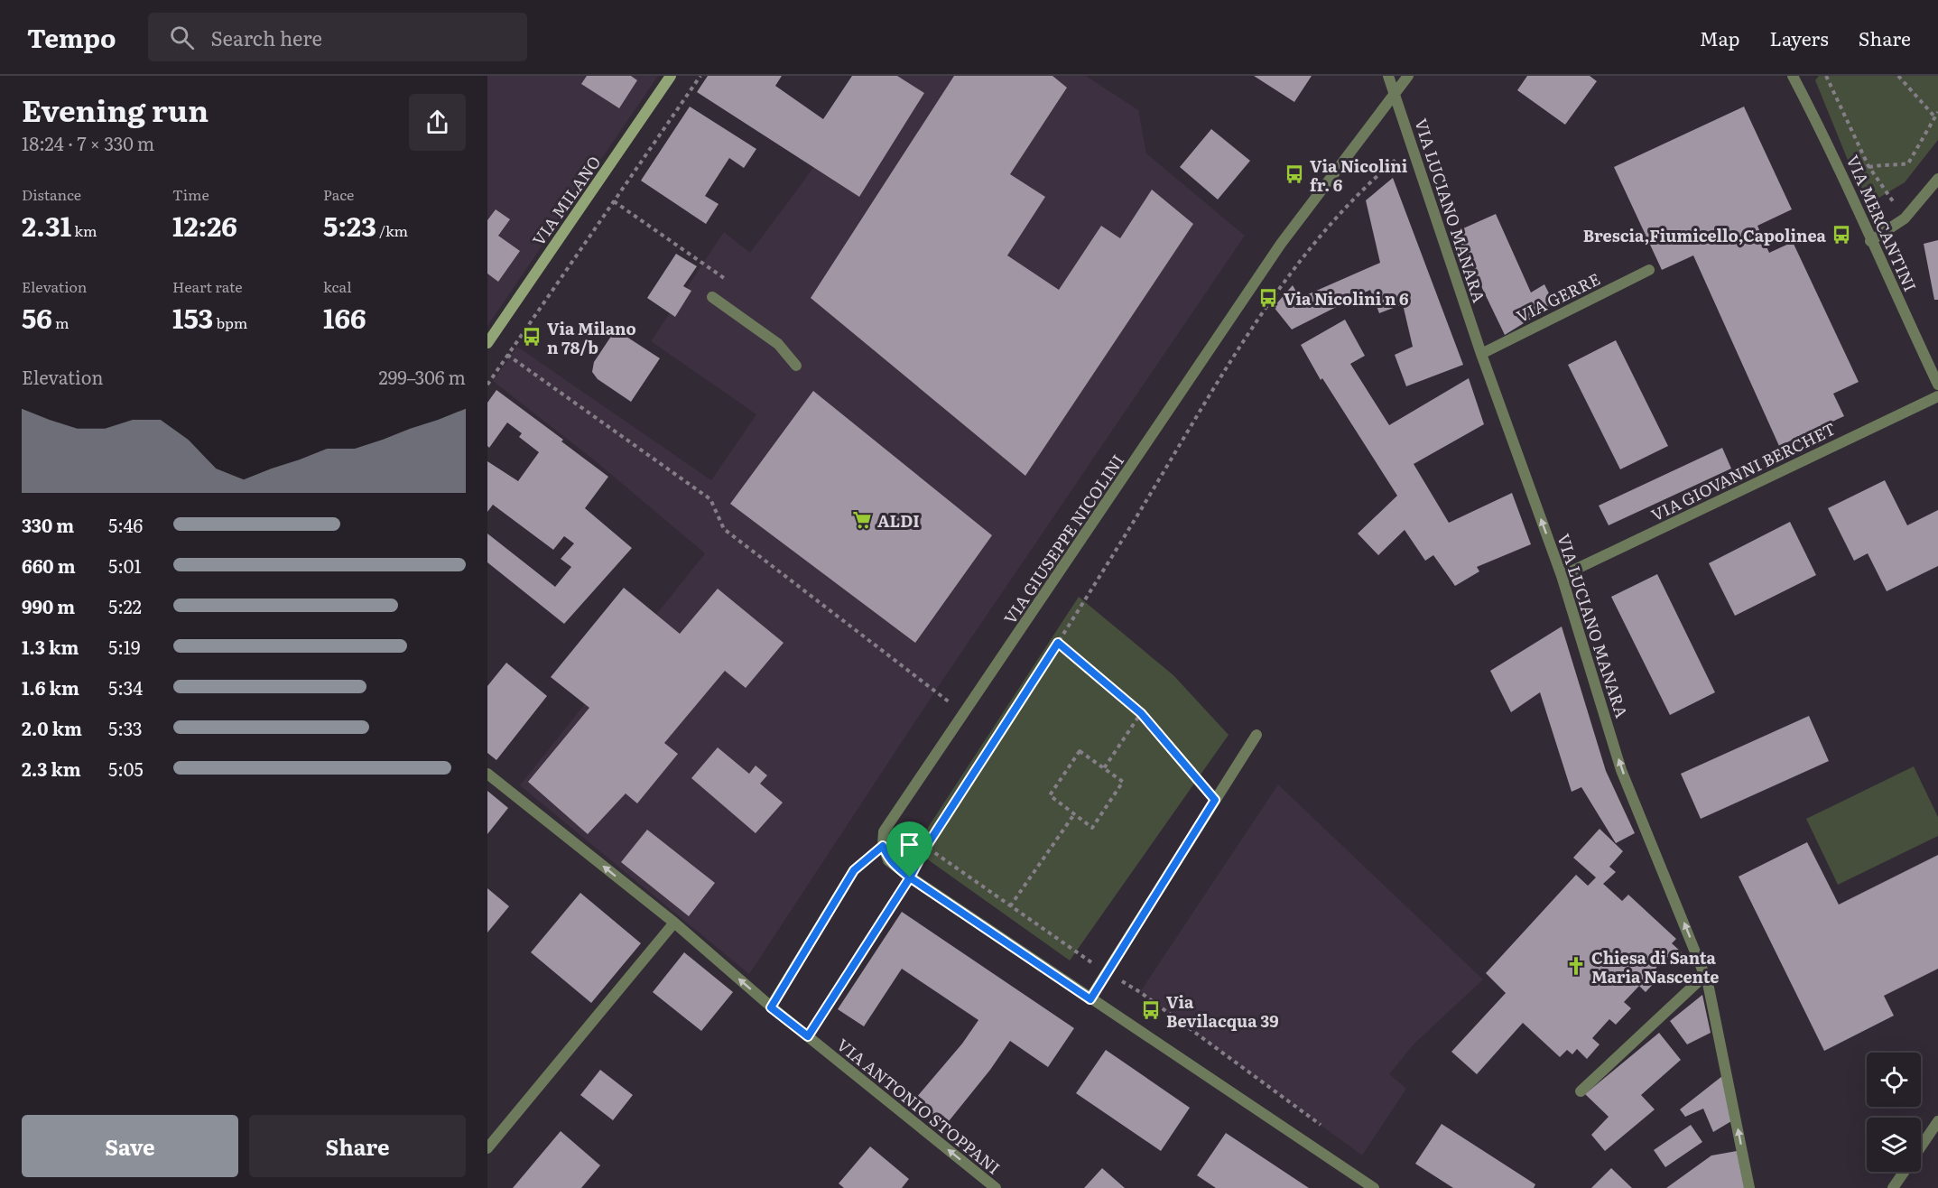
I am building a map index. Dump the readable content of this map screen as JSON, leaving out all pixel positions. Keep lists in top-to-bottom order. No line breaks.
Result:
{"streets":{"main road":["VIA MILANO"],"street":["VIA LUCIANO MANARA","VIA MERCANTINI","VIA GERRE","VIA GIOVANNI BERCHET","VIA GIUSEPPE NICOLINI","VIA ANTONIO STOPPANI"]},"crossings":[["VIA LUCIANO MANARA","VIA GERRE"],["VIA LUCIANO MANARA","VIA GIOVANNI BERCHET"],["VIA LUCIANO MANARA","VIA GIUSEPPE NICOLINI"]],"one_way":["VIA LUCIANO MANARA","VIA ANTONIO STOPPANI"],"places":{"bus stop":["Via Nicolini fr. 6","Brescia,Fiumicello,Capolinea","Via Nicolini n 6","Via Milano n 78/b","Via Bevilacqua 39"],"supermarket":["ALDI"],"church":["Chiesa di Santa Maria Nascente"]},"page":{"header":"Tempo","search":"Search here","nav":["Map","Layers","Share"],"heading":["Evening run","18:24 · 7 × 330 m"],"stats":[["Distance","2.31 km"],["Time","12:26"],["Pace","5:23 /km"],["Elevation","56 m"],["Heart rate","153 bpm"],["kcal","166"]],"chart":["Elevation","299–306 m"],"list":[{"name":"330 m","note":"5:46"},{"name":"660 m","note":"5:01"},{"name":"990 m","note":"5:22"},{"name":"1.3 km","note":"5:19"},{"name":"1.6 km","note":"5:34"},{"name":"2.0 km","note":"5:33"},{"name":"2.3 km","note":"5:05"}],"buttons":["Save","Share"]}}
